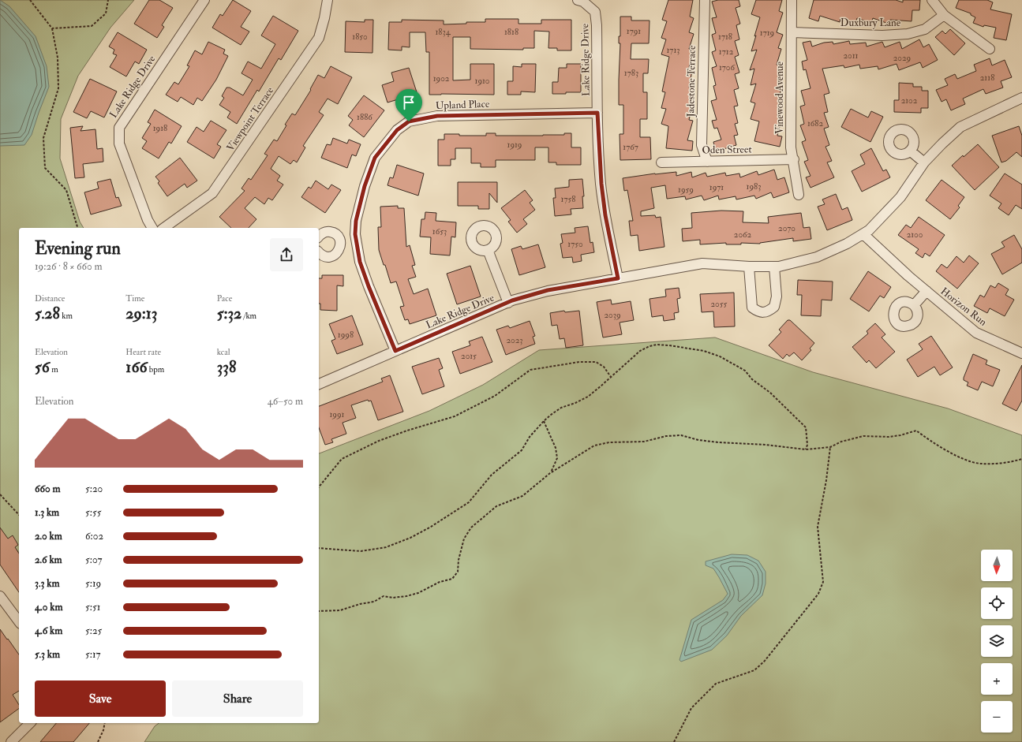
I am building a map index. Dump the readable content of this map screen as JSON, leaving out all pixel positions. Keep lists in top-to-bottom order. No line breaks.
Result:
{"streets":{"street":["Duxbury Lane","Lake Ridge Drive","Jadestone Terrace","Vinewood Avenue","Upland Place","Viewpoint Terrace","Oden Street","Horizon Run"]},"crossings":[["Duxbury Lane","Vinewood Avenue"],["Lake Ridge Drive","Upland Place"],["Lake Ridge Drive","Horizon Run"],["Jadestone Terrace","Oden Street"],["Vinewood Avenue","Oden Street"]],"house_numbers":["1791","1834","1818","1719","1850","1718","1713","1712","2011","2029","1706","1783","2118","1902","1910","2102","1886","1682","1918","1919","1767","1983","1971","1959","1758","2070","1653","2062","2100","1750","2055","2039","1998","2023","2015","1991"],"north":"bottom","page":{"heading":["Evening run","19:26 · 8 × 660 m"],"stats":[["Distance","5.28 km"],["Time","29:13"],["Pace","5:32 /km"],["Elevation","56 m"],["Heart rate","166 bpm"],["kcal","338"]],"chart":["Elevation","46–50 m"],"list":[{"name":"660 m","note":"5:20"},{"name":"1.3 km","note":"5:55"},{"name":"2.0 km","note":"6:02"},{"name":"2.6 km","note":"5:07"},{"name":"3.3 km","note":"5:19"},{"name":"4.0 km","note":"5:51"},{"name":"4.6 km","note":"5:25"},{"name":"5.3 km","note":"5:17"}],"map_buttons":["+","−"],"buttons":["Save","Share"]}}
